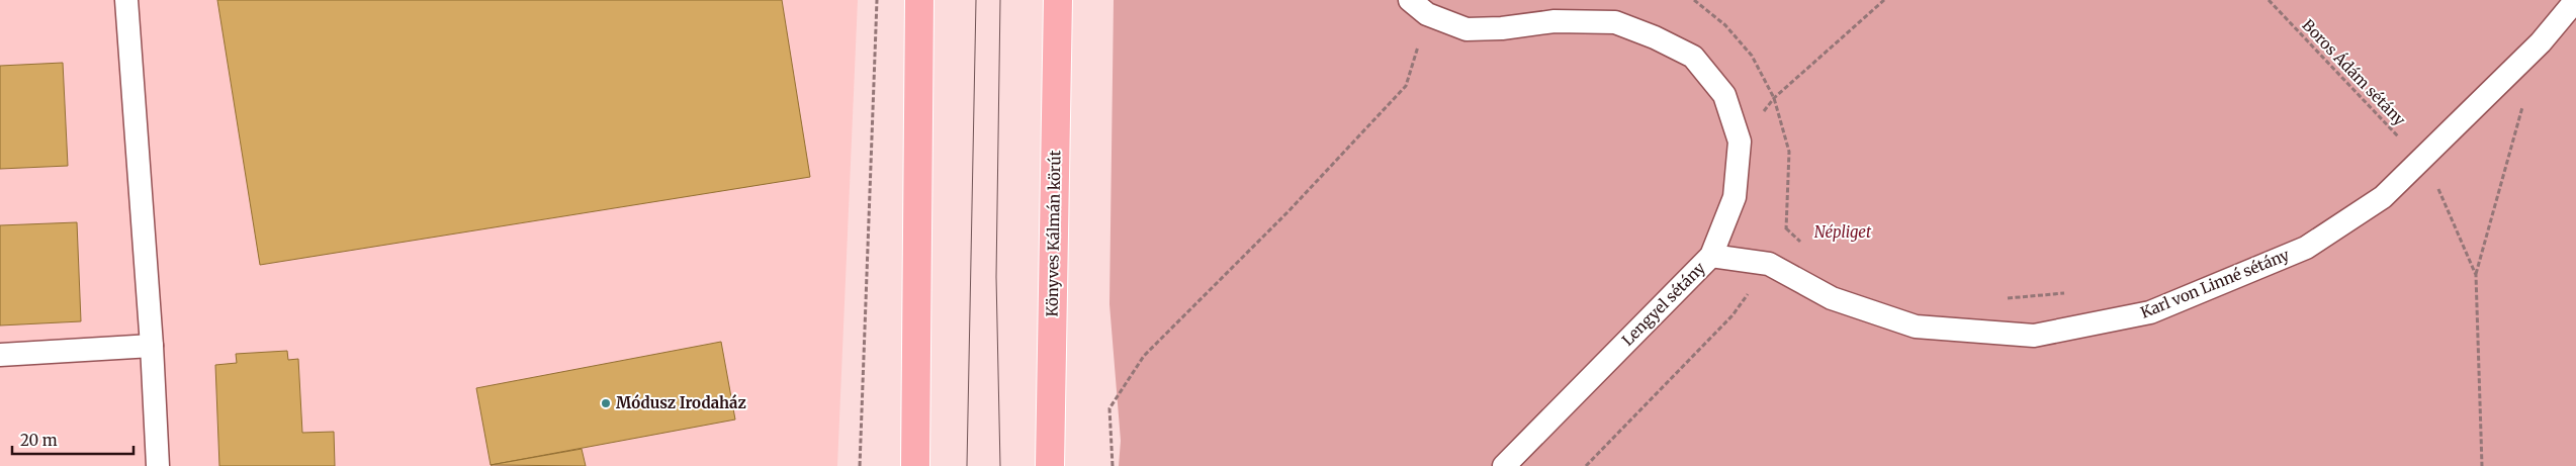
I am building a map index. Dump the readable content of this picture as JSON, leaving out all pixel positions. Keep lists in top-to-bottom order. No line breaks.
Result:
{"streets":{"main road":["Könyves Kálmán körút"],"lane":["Karl von Linné sétány","Lengyel sétány"],"path":["Boros Ádám sétány"]},"crossings":[["Boros Ádám sétány","Karl von Linné sétány"],["Karl von Linné sétány","Lengyel sétány"]],"parks":["Népliget"],"places":["Módusz Irodaház"],"scale_bar":"20 m"}
